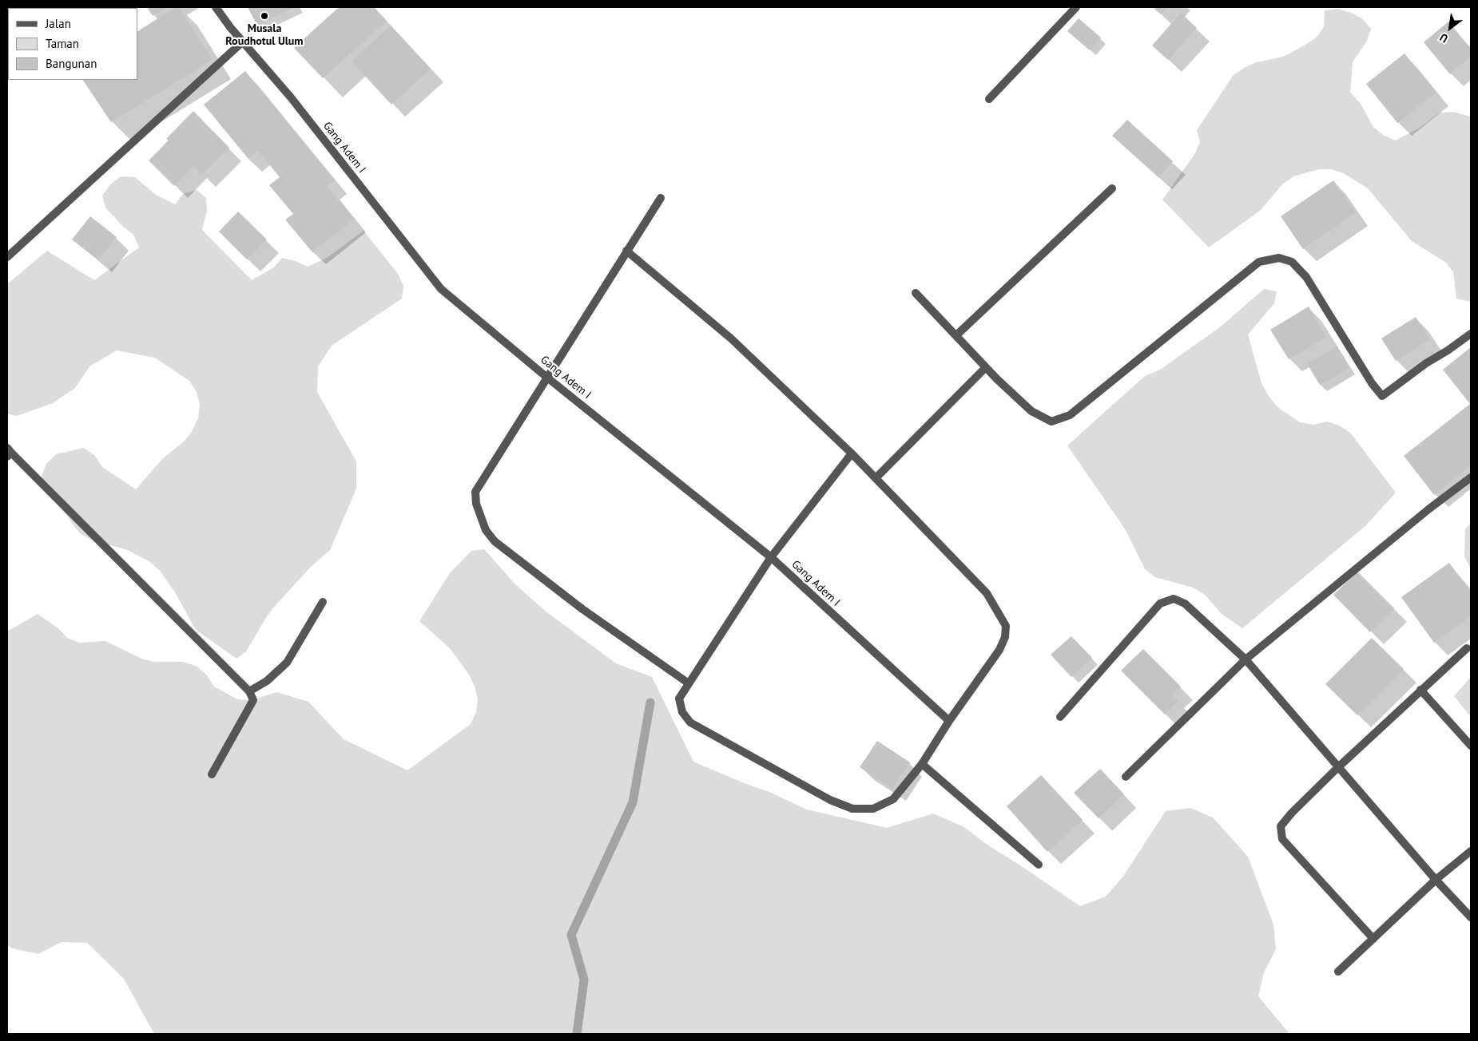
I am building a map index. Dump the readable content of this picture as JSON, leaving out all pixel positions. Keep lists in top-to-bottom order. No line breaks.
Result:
{"streets":{"street":["Gang Adem I"]},"places":["Musala Roudhotul Ulum"],"legend":["Jalan","Taman","Bangunan"],"north":"bottom left"}
